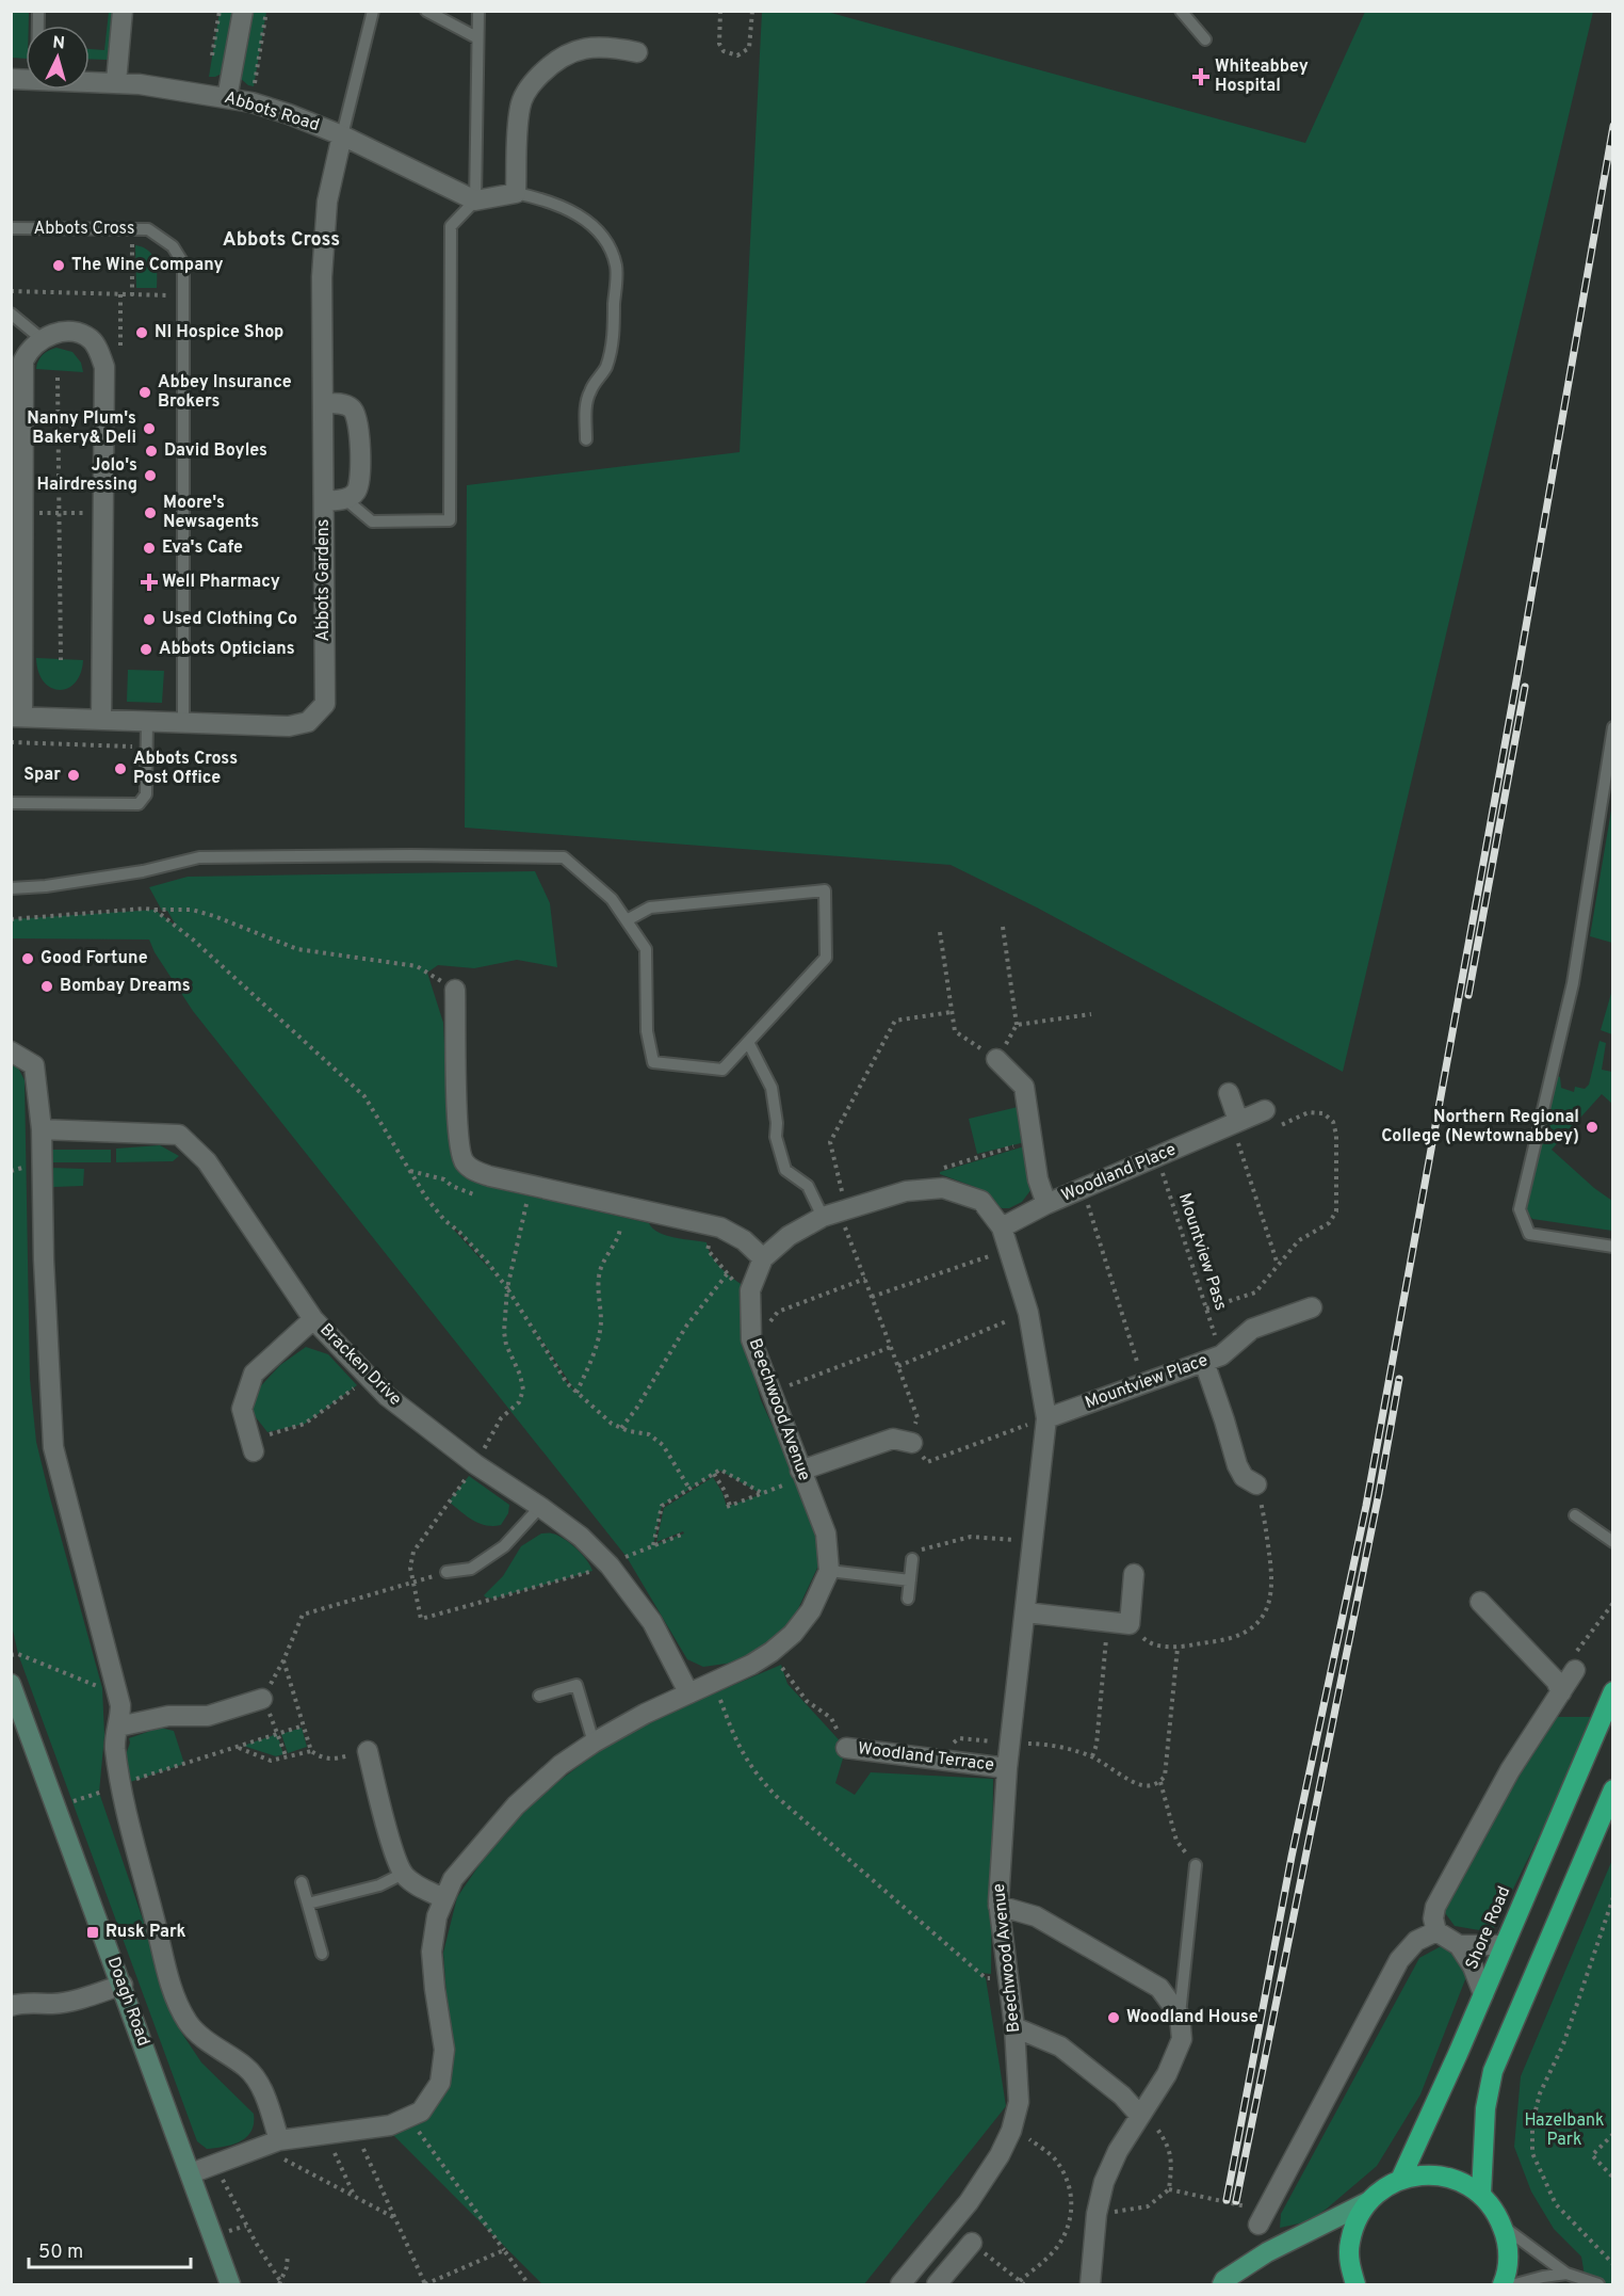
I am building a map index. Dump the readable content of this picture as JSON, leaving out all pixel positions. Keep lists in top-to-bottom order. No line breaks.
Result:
{"streets":{"highway":["Shore Road"],"main road":["Doagh Road"],"street":["Abbots Road","Abbots Gardens","Woodland Place","Bracken Drive","Mountview Place","Beechwood Avenue","Woodland Terrace"],"lane":["Abbots Cross"],"path":["Mountview Pass"]},"crossings":[["Abbots Road","Abbots Gardens"],["Abbots Cross","Abbots Gardens"],["Woodland Place","Mountview Pass"],["Woodland Place","Beechwood Avenue"],["Mountview Pass","Mountview Place"],["Bracken Drive","Beechwood Avenue"],["Mountview Place","Beechwood Avenue"],["Beechwood Avenue","Woodland Terrace"],["Beechwood Avenue","Doagh Road"]],"districts":["Abbots Cross"],"parks":["Hazelbank Park"],"places":{"health":["Whiteabbey Hospital","Well Pharmacy"],"other":["The Wine Company","NI Hospice Shop","Abbey Insurance Brokers","Nanny Plum's Bakery& Deli","David Boyles","Jolo's Hairdressing","Moore's Newsagents","Eva's Cafe","Used Clothing Co","Abbots Opticians","Abbots Cross Post Office","Spar","Good Fortune","Bombay Dreams","Northern Regional College (Newtownabbey)","Woodland House"],"transit":["Rusk Park"]},"scale_bar":"50 m","north":"top"}
